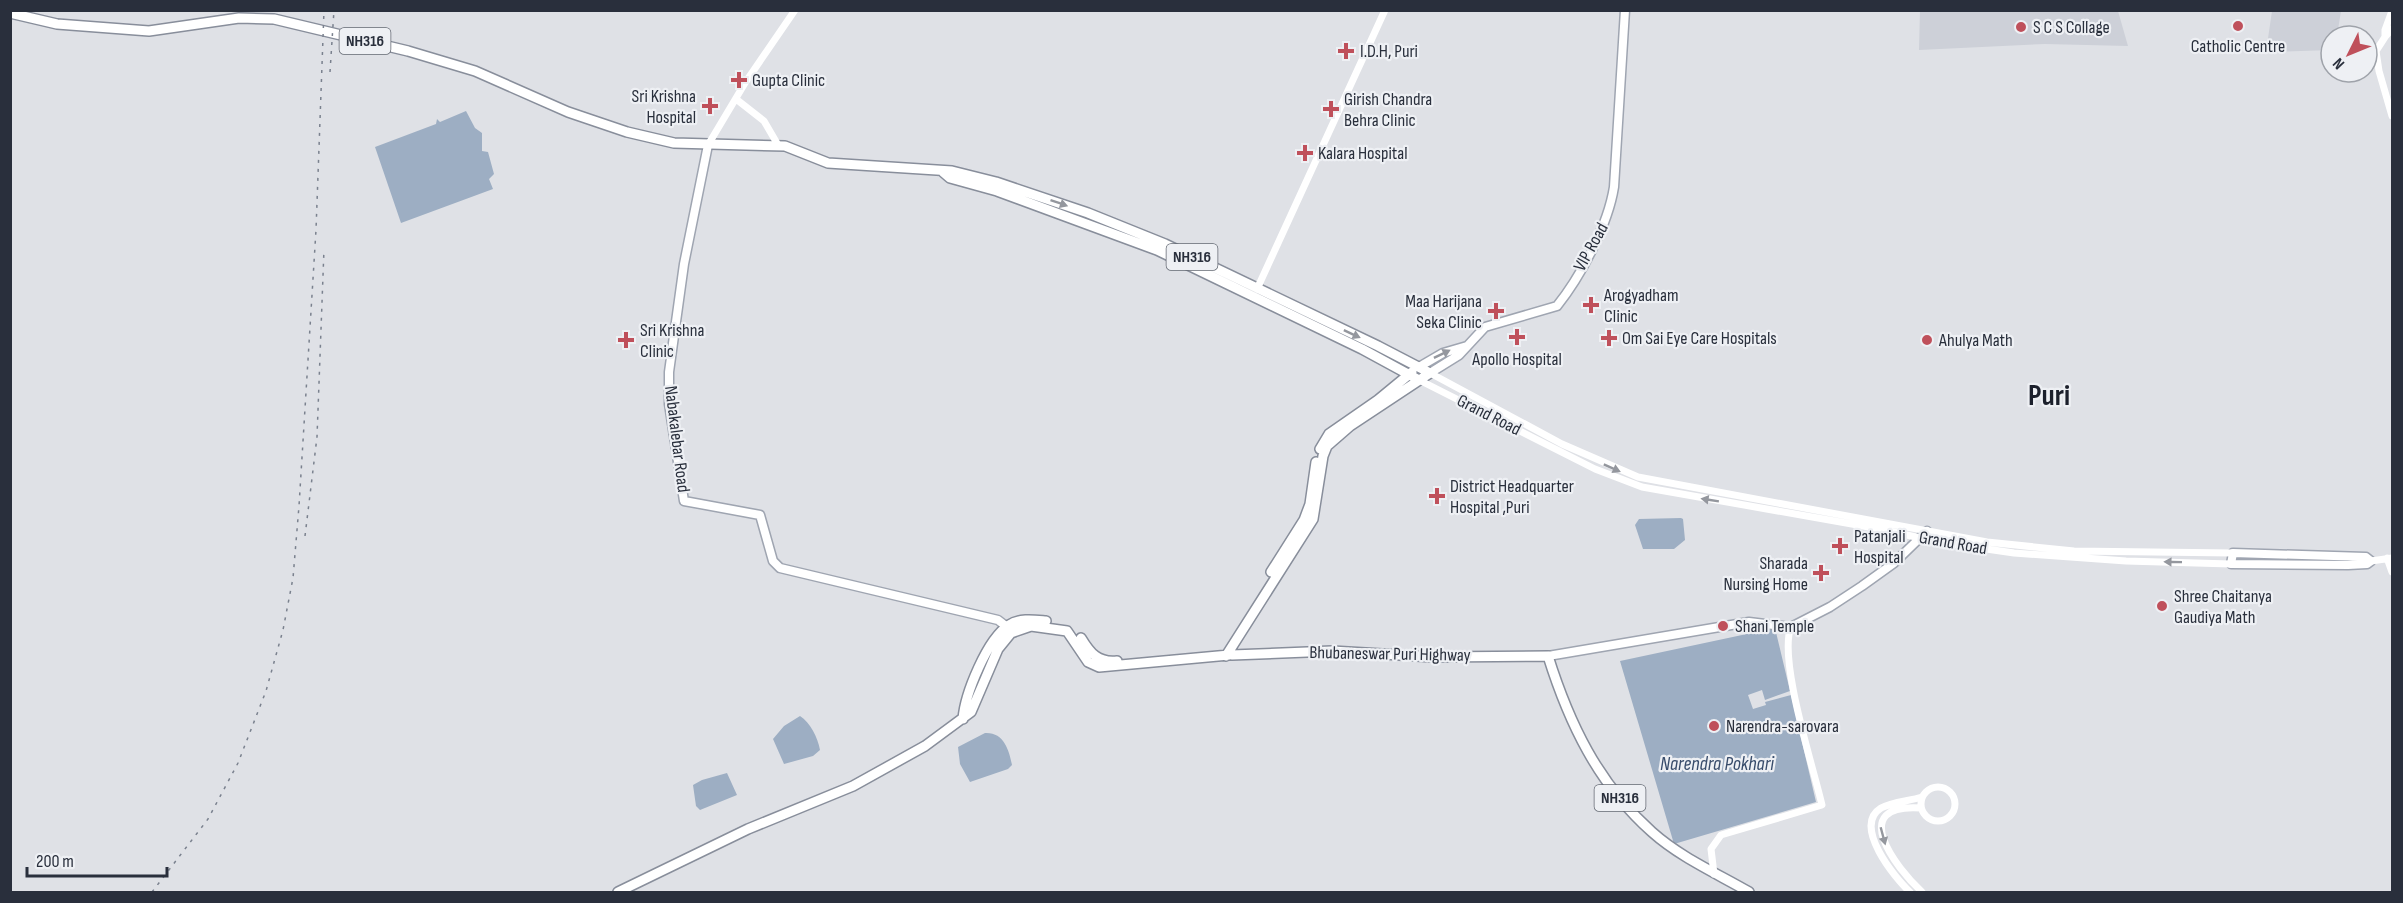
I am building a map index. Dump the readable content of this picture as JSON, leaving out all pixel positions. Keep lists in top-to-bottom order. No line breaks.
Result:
{"streets":{"highway":["NH316","Bhubaneswar Puri Highway"],"main road":["VIP Road","Grand Road","Nabakalebar Road"]},"crossings":[["NH316","VIP Road"],["NH316","Grand Road"],["NH316","Nabakalebar Road"],["NH316","Bhubaneswar Puri Highway"],["VIP Road","Grand Road"],["Nabakalebar Road","Bhubaneswar Puri Highway"]],"districts":["Puri"],"water":["Narendra Pokhari"],"places":{"other":["Catholic Centre","S C S Collage","Ahulya Math","Shree Chaitanya Gaudiya Math","Shani Temple","Narendra-sarovara"],"health":["I.D.H, Puri","Gupta Clinic","Sri Krishna Hospital","Girish Chandra Behra Clinic","Kalara Hospital","Arogyadham Clinic","Maa Harijana Seka Clinic","Apollo Hospital","Om Sai Eye Care Hospitals","Sri Krishna Clinic","District Headquarter Hospital ,Puri","Patanjali Hospital","Sharada Nursing Home"]},"scale_bar":"200 m","north":"bottom left"}
